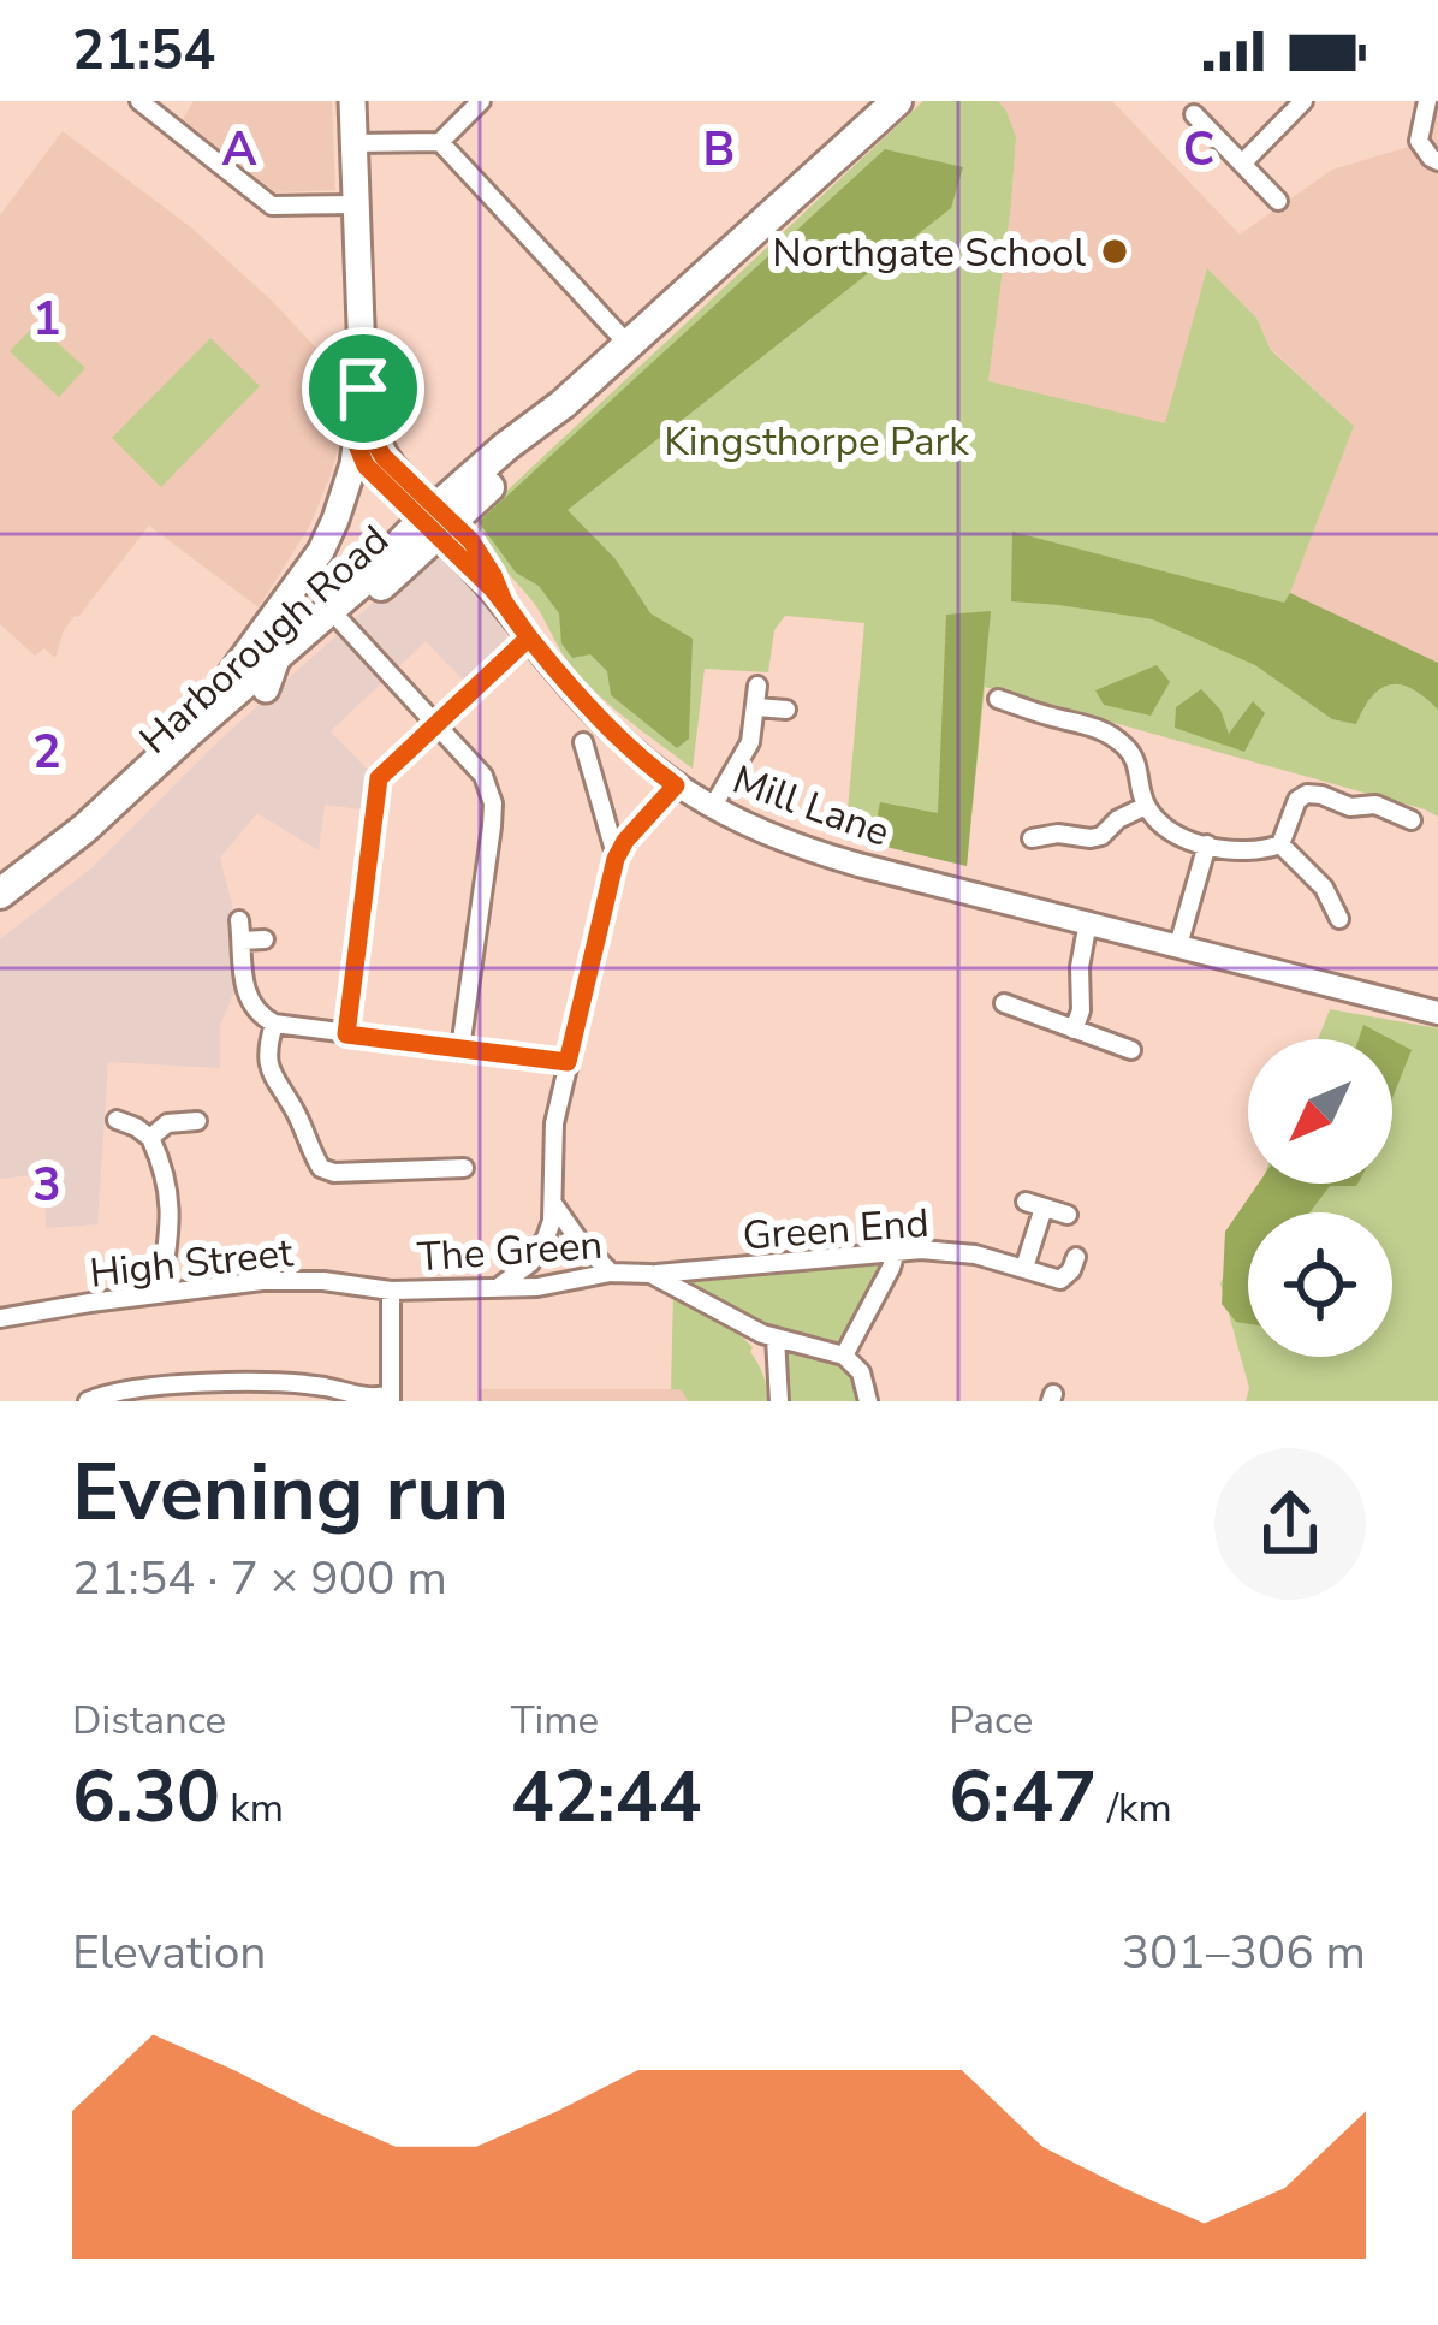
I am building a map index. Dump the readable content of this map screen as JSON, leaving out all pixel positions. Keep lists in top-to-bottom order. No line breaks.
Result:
{"streets":{"highway":["Harborough Road"],"street":["Mill Lane","Green End","The Green","High Street"]},"crossings":[["Harborough Road","Mill Lane"],["Green End","The Green"],["The Green","High Street"]],"parks":["Kingsthorpe Park"],"places":["Northgate School"],"north":"bottom left","page":{"status":"21:54","heading":["Evening run","21:54 · 7 × 900 m"],"stats":[["Distance","6.30 km"],["Time","42:44"],["Pace","6:47 /km"]],"chart":["Elevation","301–306 m"]},"grid":{"columns":["A","B","C"],"rows":["1","2","3"]}}
